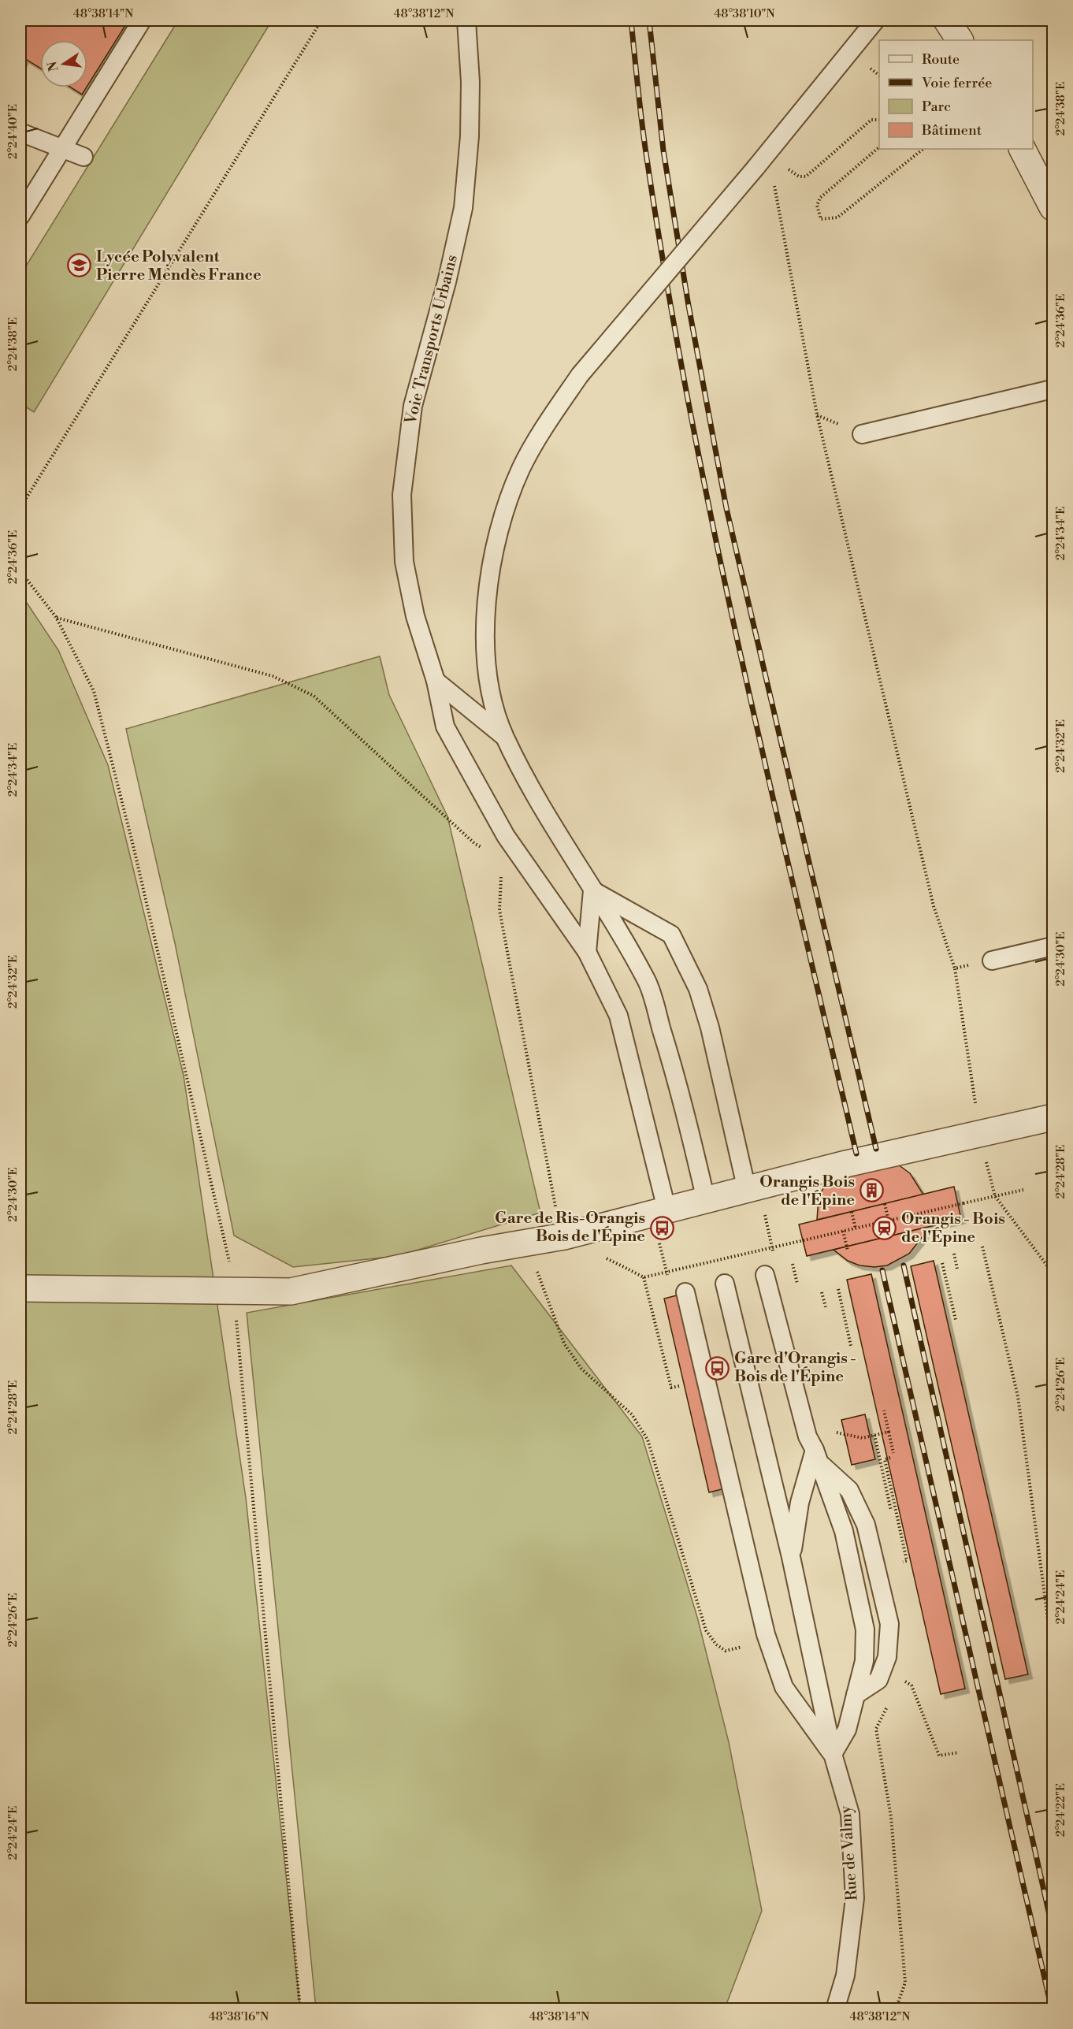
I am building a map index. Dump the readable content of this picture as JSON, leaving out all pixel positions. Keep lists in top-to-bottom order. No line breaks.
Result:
{"streets":{"lane":["Voie Transports Urbains","Rue de Valmy"]},"places":{"school or university":["Lycée Polyvalent Pierre Mendès France"],"building":["Orangis Bois de l'Épine"],"bus stop":["Gare de Ris-Orangis Bois de l'Épine","Gare d'Orangis - Bois de l'Épine"],"station":["Orangis - Bois de l'Épine"]},"legend":["Route","Voie ferrée","Parc","Bâtiment"],"north":"left","coordinates":["48°38'14\"N","48°38'12\"N","48°38'10\"N","2°24'38\"E","2°24'40\"E","2°24'36\"E","2°24'34\"E","2°24'32\"E","2°24'30\"E","2°24'28\"E","2°24'26\"E","2°24'24\"E","2°24'22\"E","48°38'16\"N"]}
